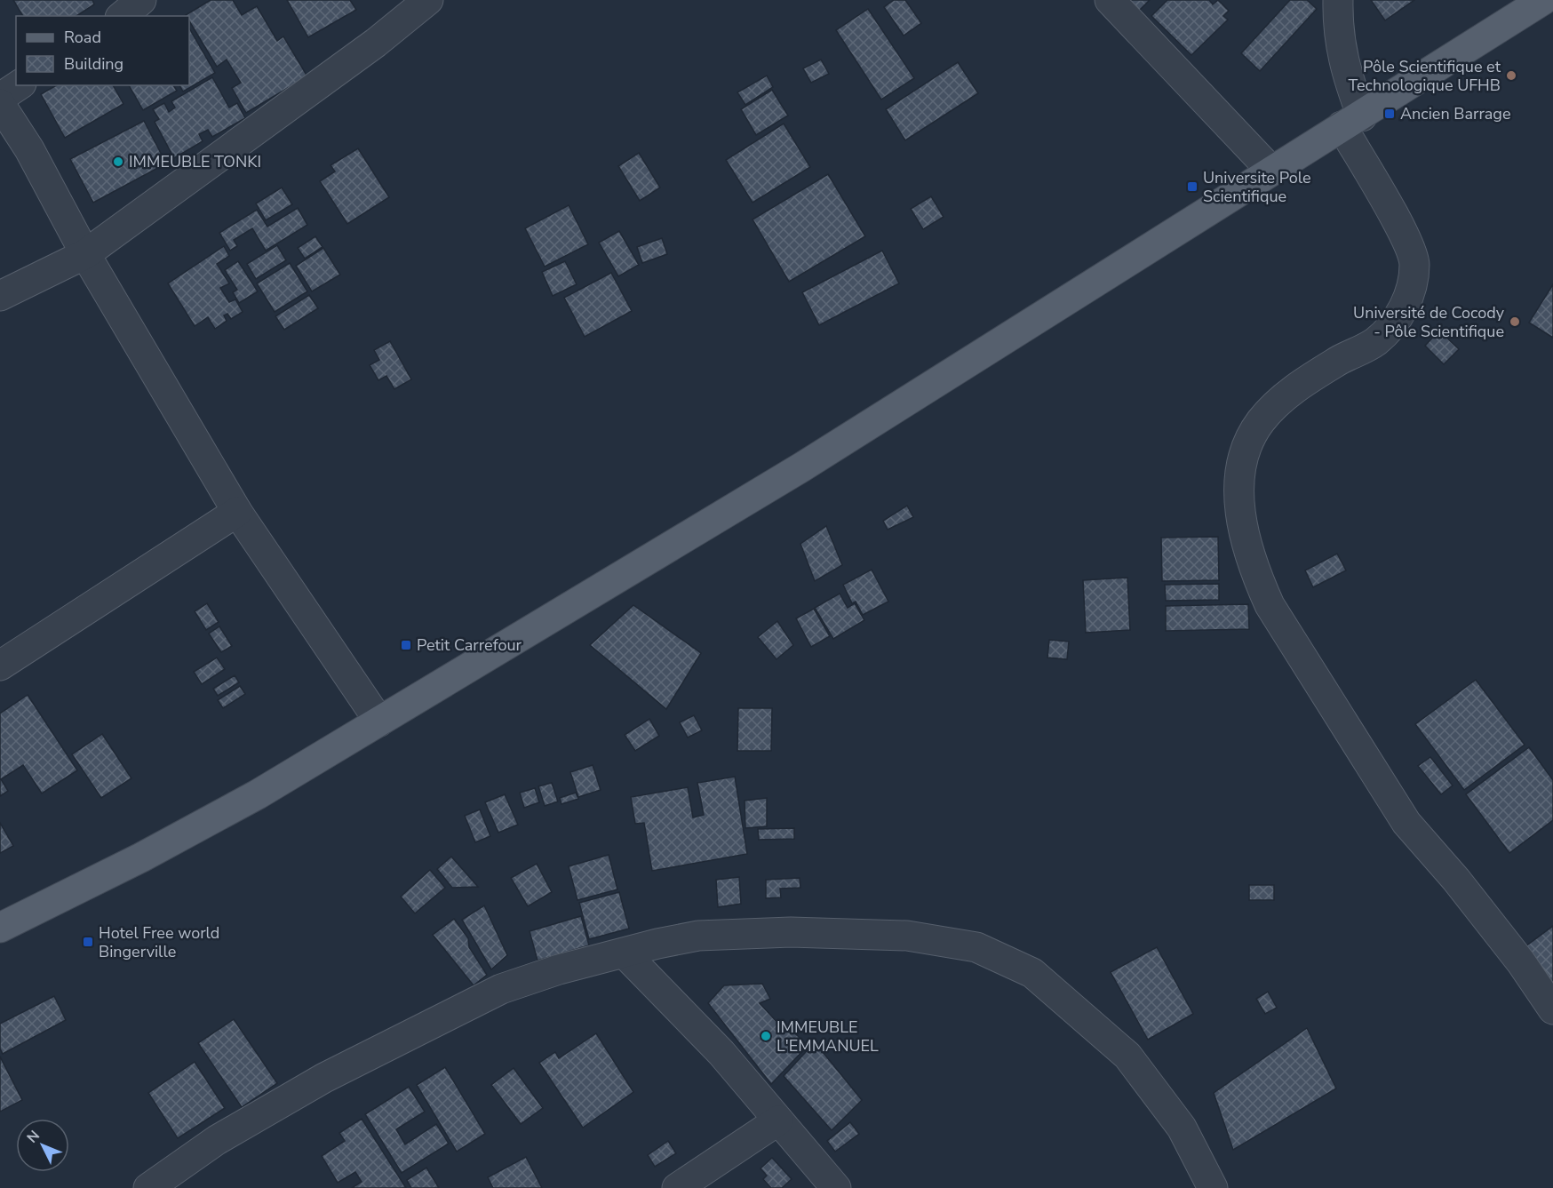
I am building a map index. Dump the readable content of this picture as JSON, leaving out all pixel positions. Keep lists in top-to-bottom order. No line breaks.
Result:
{"places":{"other":["Pôle Scientifique et Technologique UFHB","IMMEUBLE TONKI","Université de Cocody - Pôle Scientifique","IMMEUBLE L'EMMANUEL"],"transit":["Ancien Barrage","Universite Pole Scientifique","Petit Carrefour","Hotel Free world Bingerville"]},"legend":["Road","Building"],"north":"top left"}
